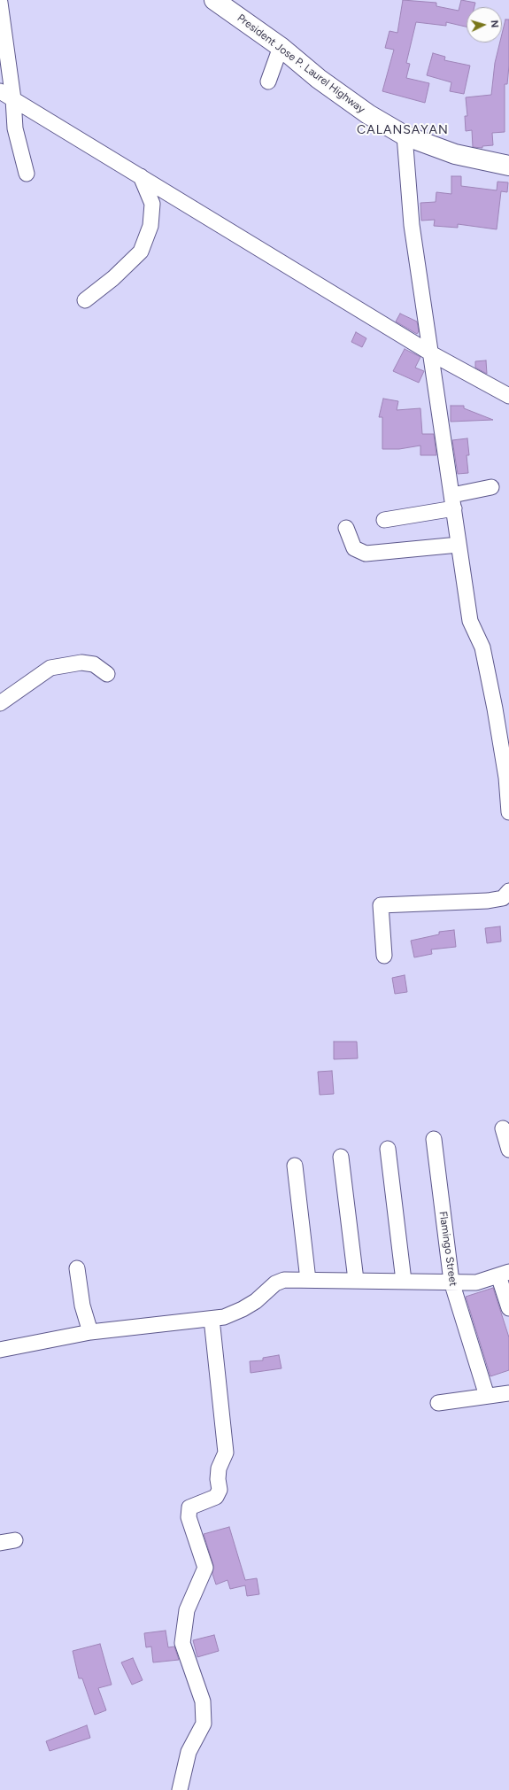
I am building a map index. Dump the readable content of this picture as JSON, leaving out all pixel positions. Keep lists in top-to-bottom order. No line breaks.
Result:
{"streets":{"highway":["President Jose P. Laurel Highway"],"street":["Flamingo Street"]},"districts":["CALANSAYAN"],"north":"right"}
